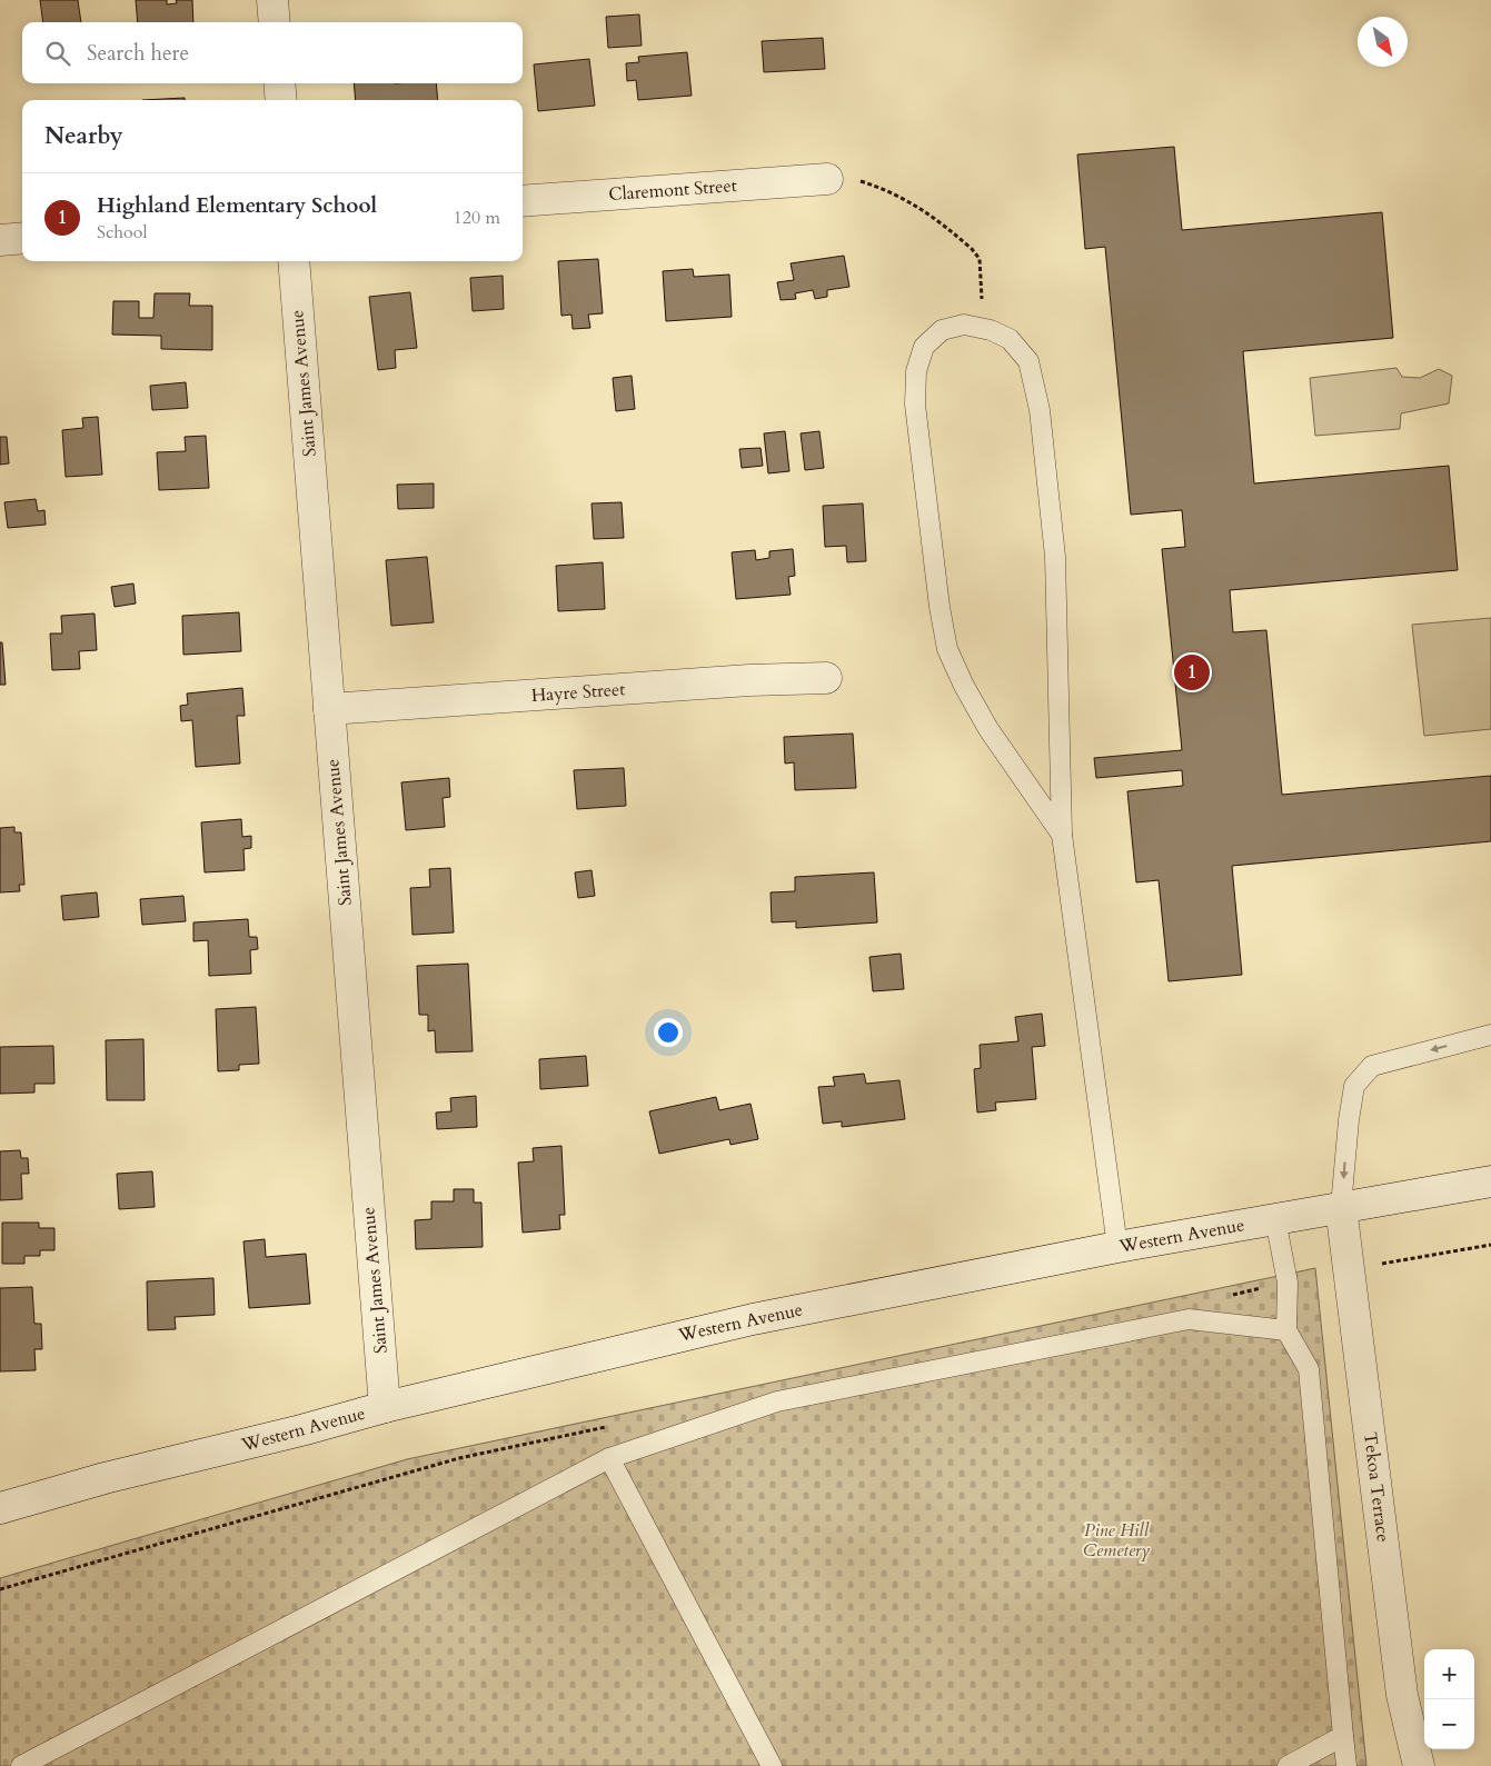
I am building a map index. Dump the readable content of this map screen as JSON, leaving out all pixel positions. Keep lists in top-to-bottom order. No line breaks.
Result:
{"streets":{"street":["Claremont Street","Saint James Avenue","Hayre Street","Western Avenue","Tekoa Terrace"]},"crossings":[["Saint James Avenue","Hayre Street"],["Saint James Avenue","Western Avenue"],["Western Avenue","Tekoa Terrace"]],"parks":["Pine Hill Cemetery"],"north":"bottom right","page":{"search":"Search here","heading":"Nearby","list":[{"mark":"1","name":"Highland Elementary School","note":"School","value":"120 m"}],"pins":"1","map_buttons":["+","−"]}}
